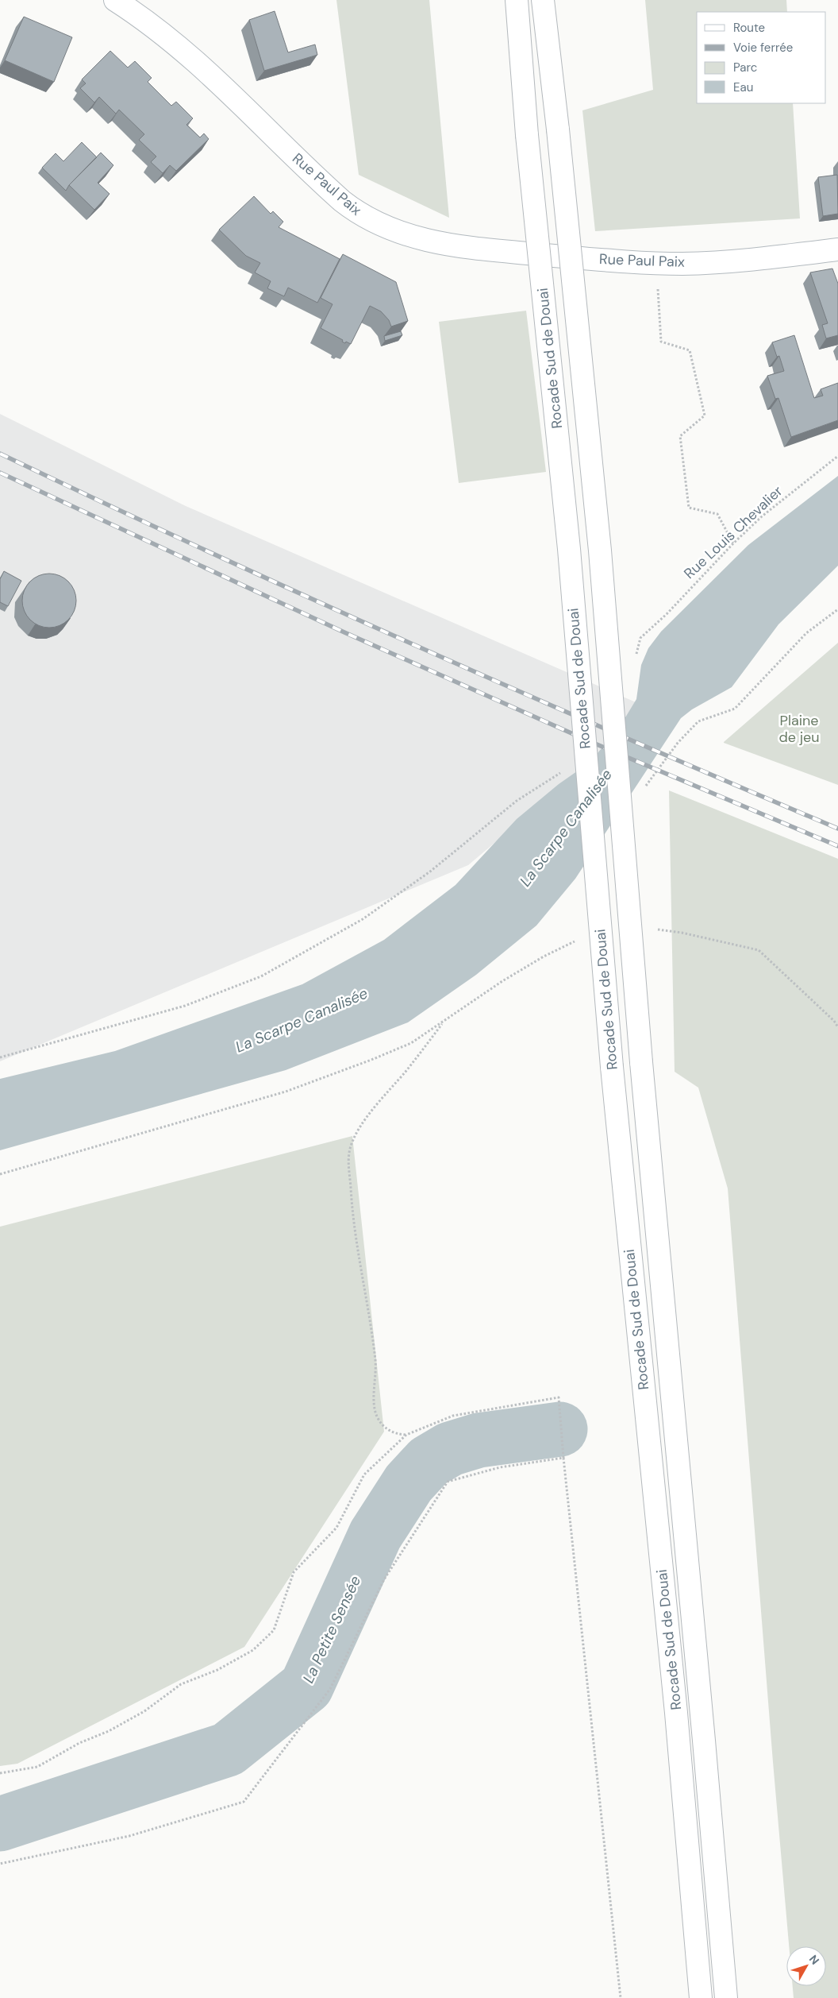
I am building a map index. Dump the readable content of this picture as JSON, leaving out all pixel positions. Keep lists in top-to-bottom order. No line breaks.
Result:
{"streets":{"main road":["Rue Paul Paix","Rocade Sud de Douai"],"path":["Rue Louis Chevalier"]},"water":["La Scarpe Canalisée","La Petite Sensée"],"parks":["Plaine de jeu"],"legend":["Route","Voie ferrée","Parc","Eau"],"north":"top right"}
